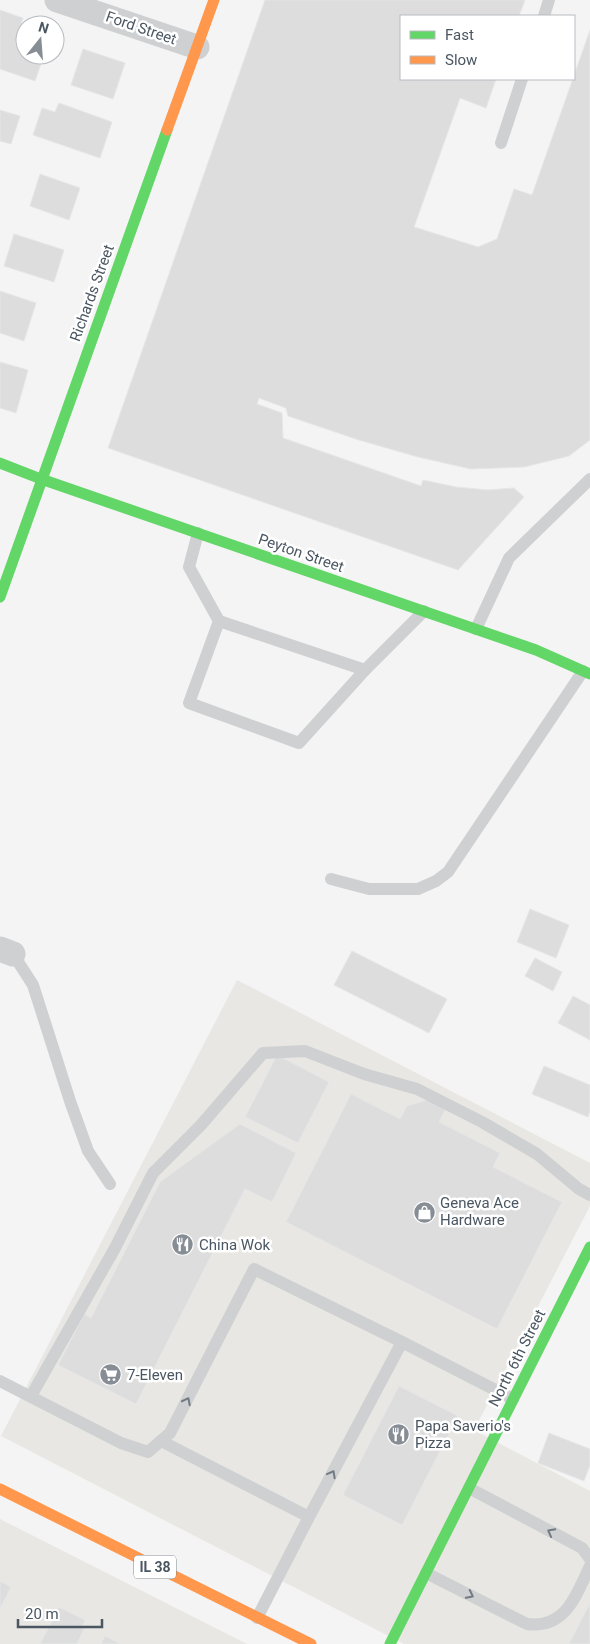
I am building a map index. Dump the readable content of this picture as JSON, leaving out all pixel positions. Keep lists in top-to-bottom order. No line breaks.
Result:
{"streets":{"street":["Ford Street","Richards Street","Peyton Street","North 6th Street","IL 38"]},"crossings":[["Ford Street","Richards Street"],["Richards Street","Peyton Street"]],"places":{"shop":["Geneva Ace Hardware"],"restaurant":["China Wok","Papa Saverio's Pizza"],"supermarket":["7-Eleven"]},"legend":["Fast","Slow"],"scale_bar":"20 m","north":"top"}
